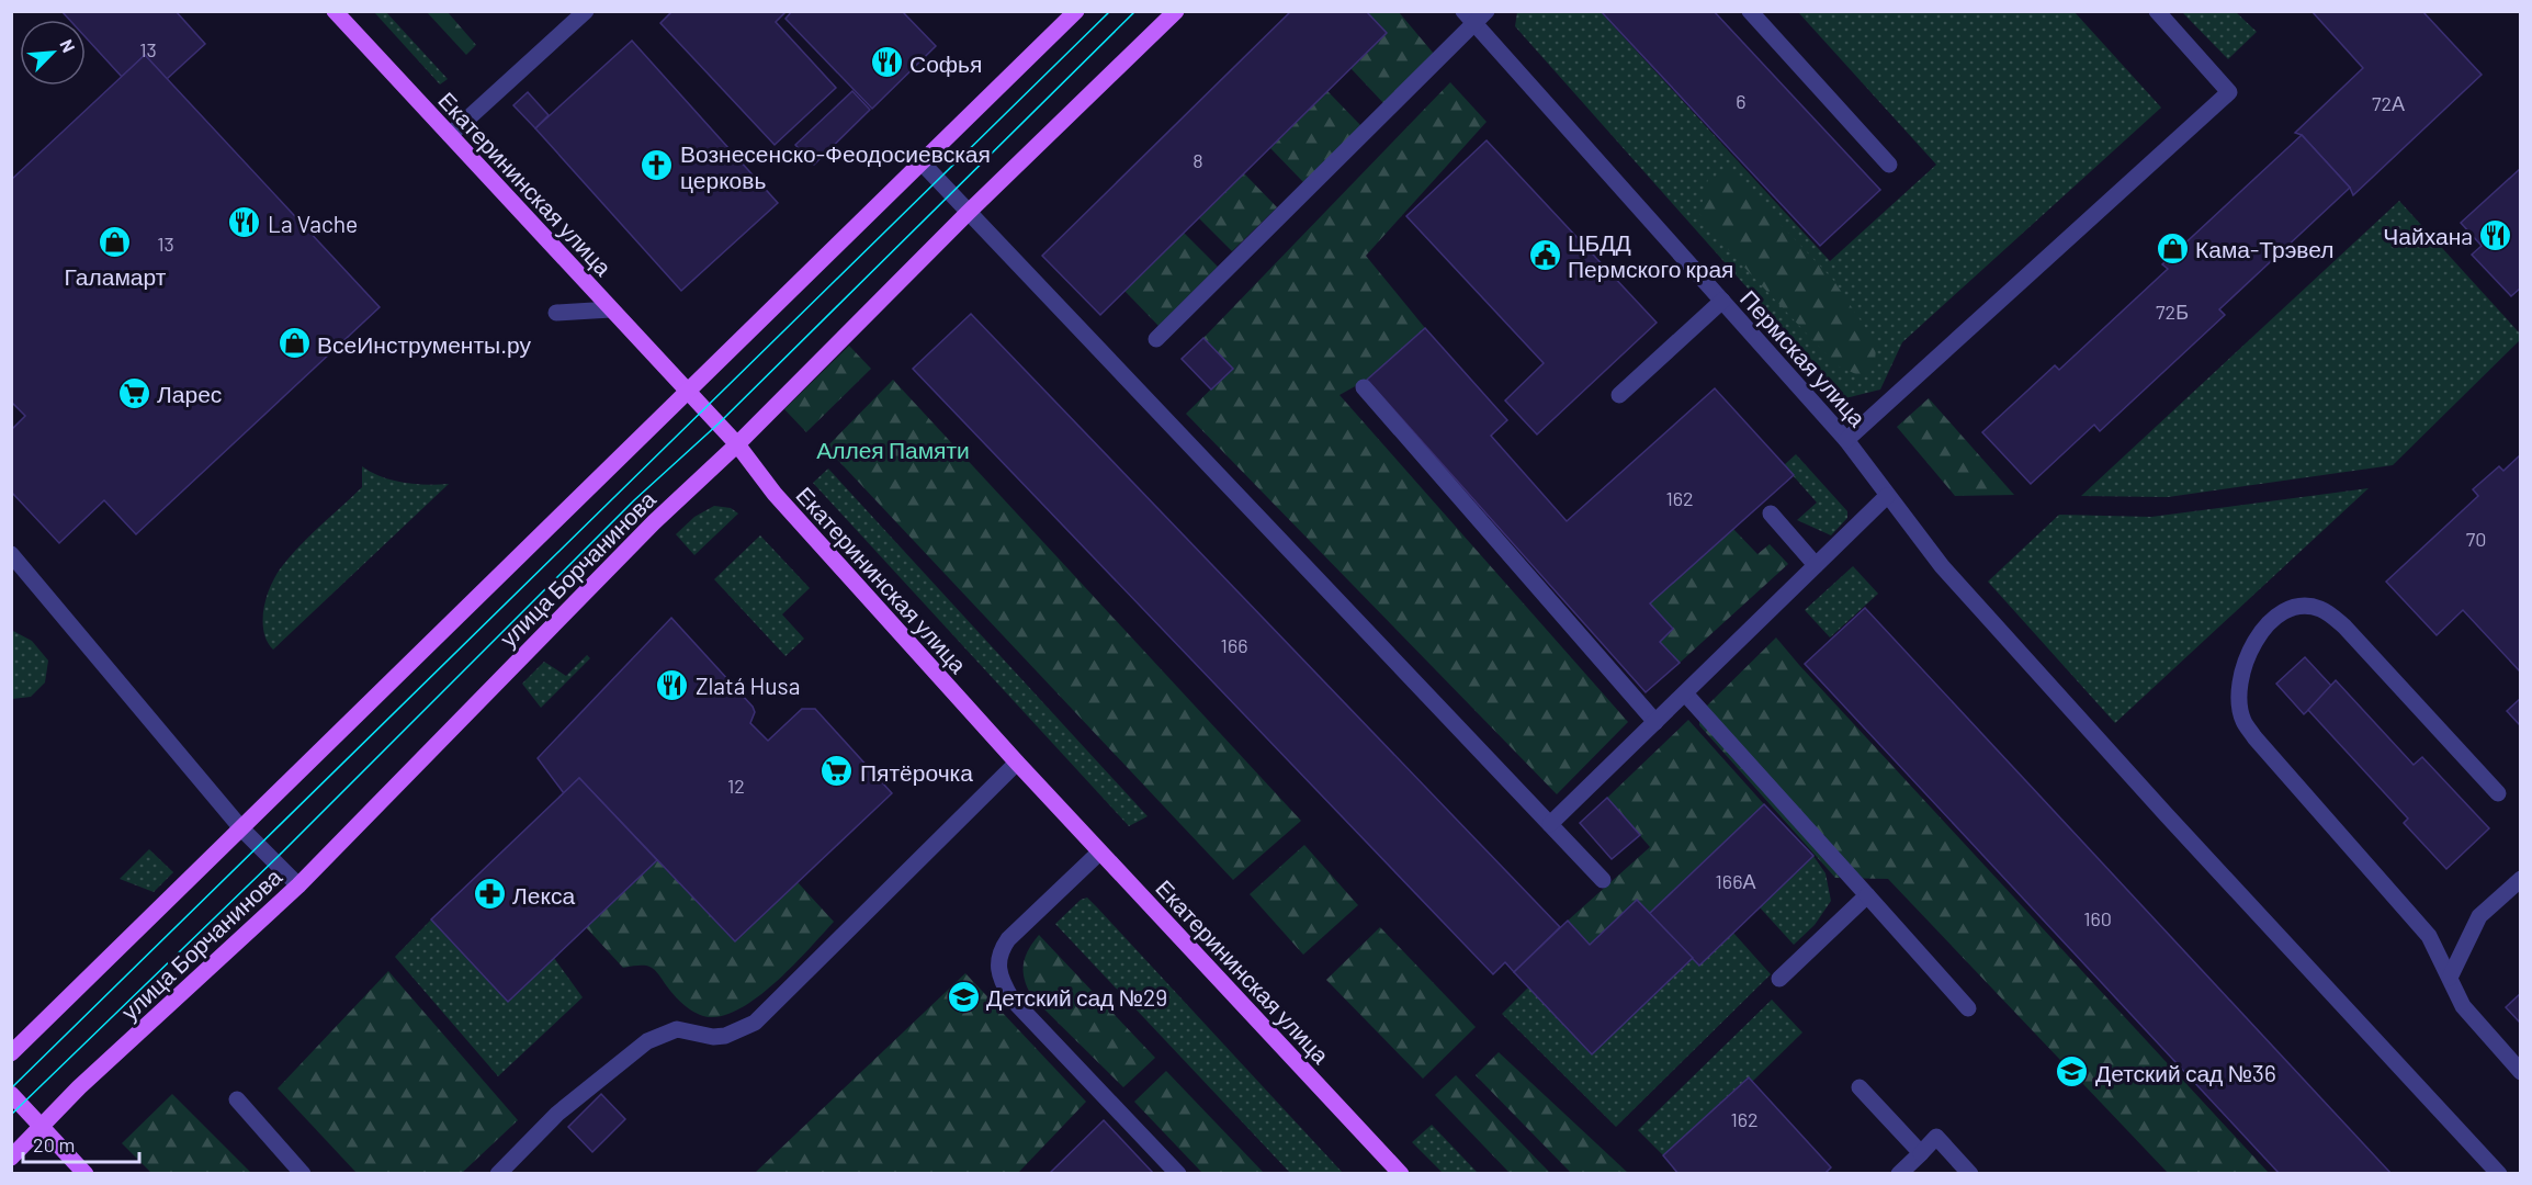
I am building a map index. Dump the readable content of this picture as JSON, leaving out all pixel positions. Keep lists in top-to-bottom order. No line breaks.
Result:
{"streets":{"main road":["Екатерининская улица","улица Борчанинова"],"street":["Пермская улица"]},"crossings":[["Екатерининская улица","улица Борчанинова"]],"parks":["Аллея Памяти"],"places":{"restaurant":["Софья","La Vache","Чайханa","Zlatá Husa"],"church":["Вознесенско-Феодосиевская церковь"],"shop":["Галамарт","Кама-Трэвел","ВсеИнструменты.ру"],"public building":["ЦБДД Пермского края"],"supermarket":["Ларес","Пятёрочка"],"pharmacy":["Лекса"],"school or university":["Детский сад №29","Детский сад №36"]},"house_numbers":["13","6","72А","8","13","72Б","162","70","166","12","166А","160","162"],"scale_bar":"20 m","north":"top right"}
